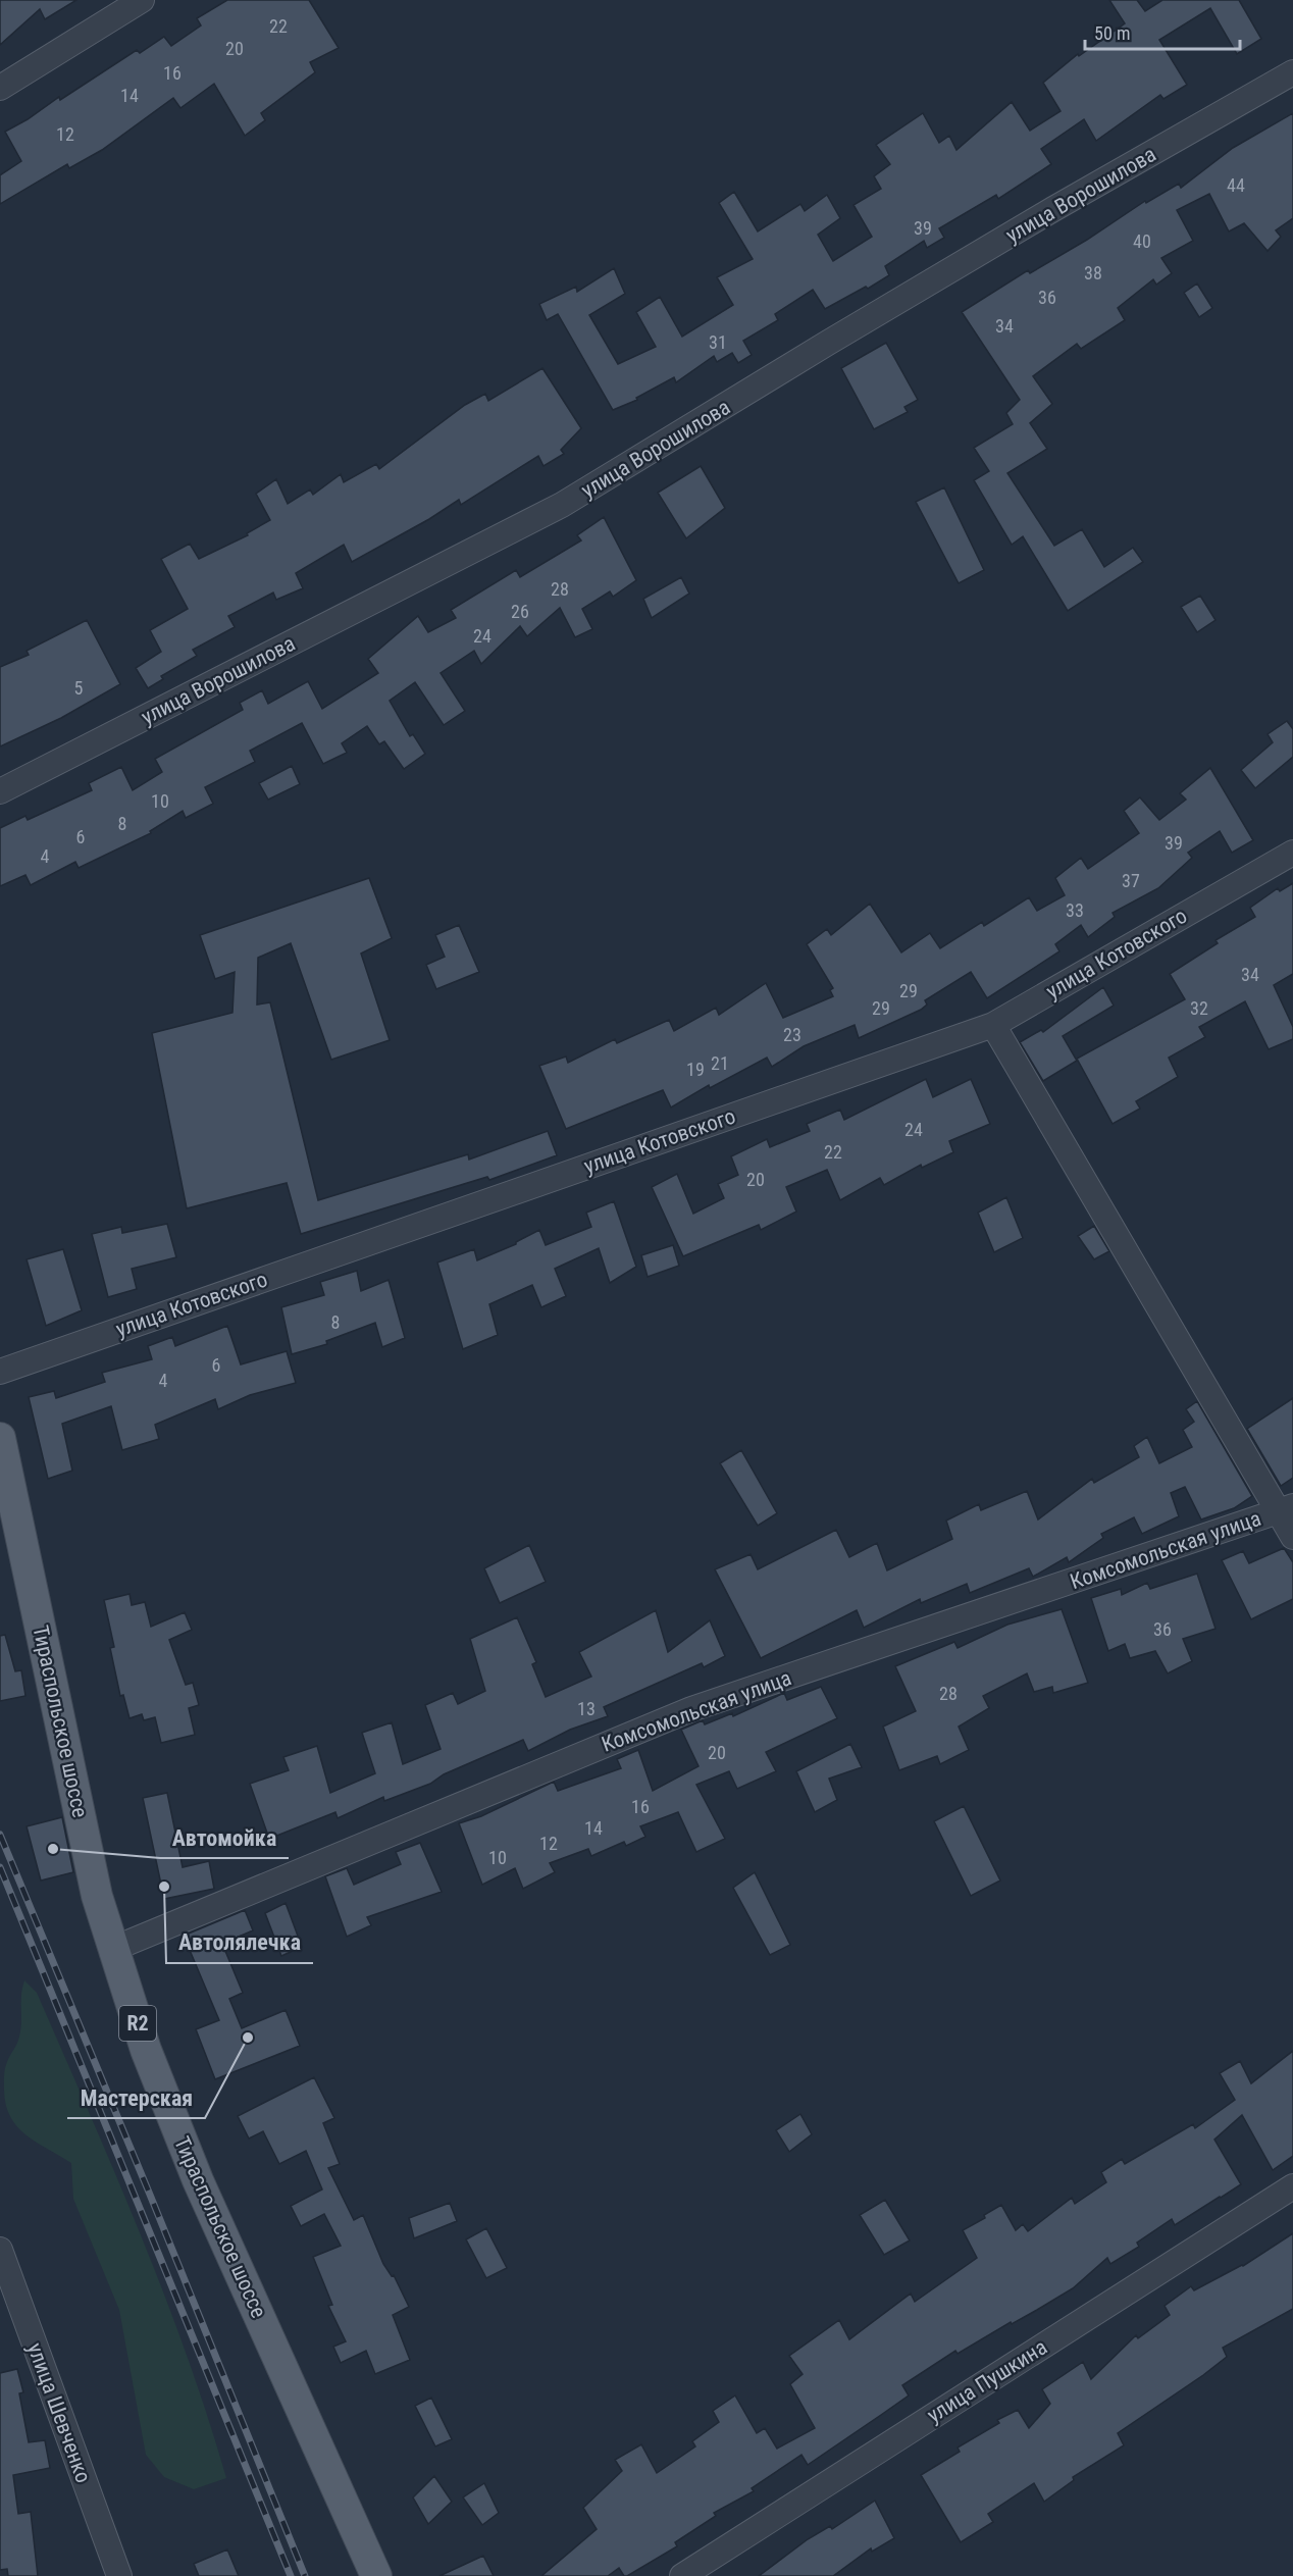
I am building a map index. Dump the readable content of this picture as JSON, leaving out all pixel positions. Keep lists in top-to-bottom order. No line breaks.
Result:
{"streets":{"main road":["Тираспольское шоссе","R2"],"street":["улица Ворошилова","улица Котовского","Комсомольская улица","улица Пушкина","улица Шевченко"]},"crossings":[["Комсомольская улица","Тираспольское шоссе"]],"places":["Автомойка","Автолялечка","Мастерская"],"house_numbers":["22","20","16","14","12","44","39","40","38","36","34","31","28","26","24","5","10","8","6","39","4","37","33","34","29","29","32","23","21","19","24","22","20","8","6","4","36","28","13","20","16","14","12","10"],"scale_bar":"50 m"}
